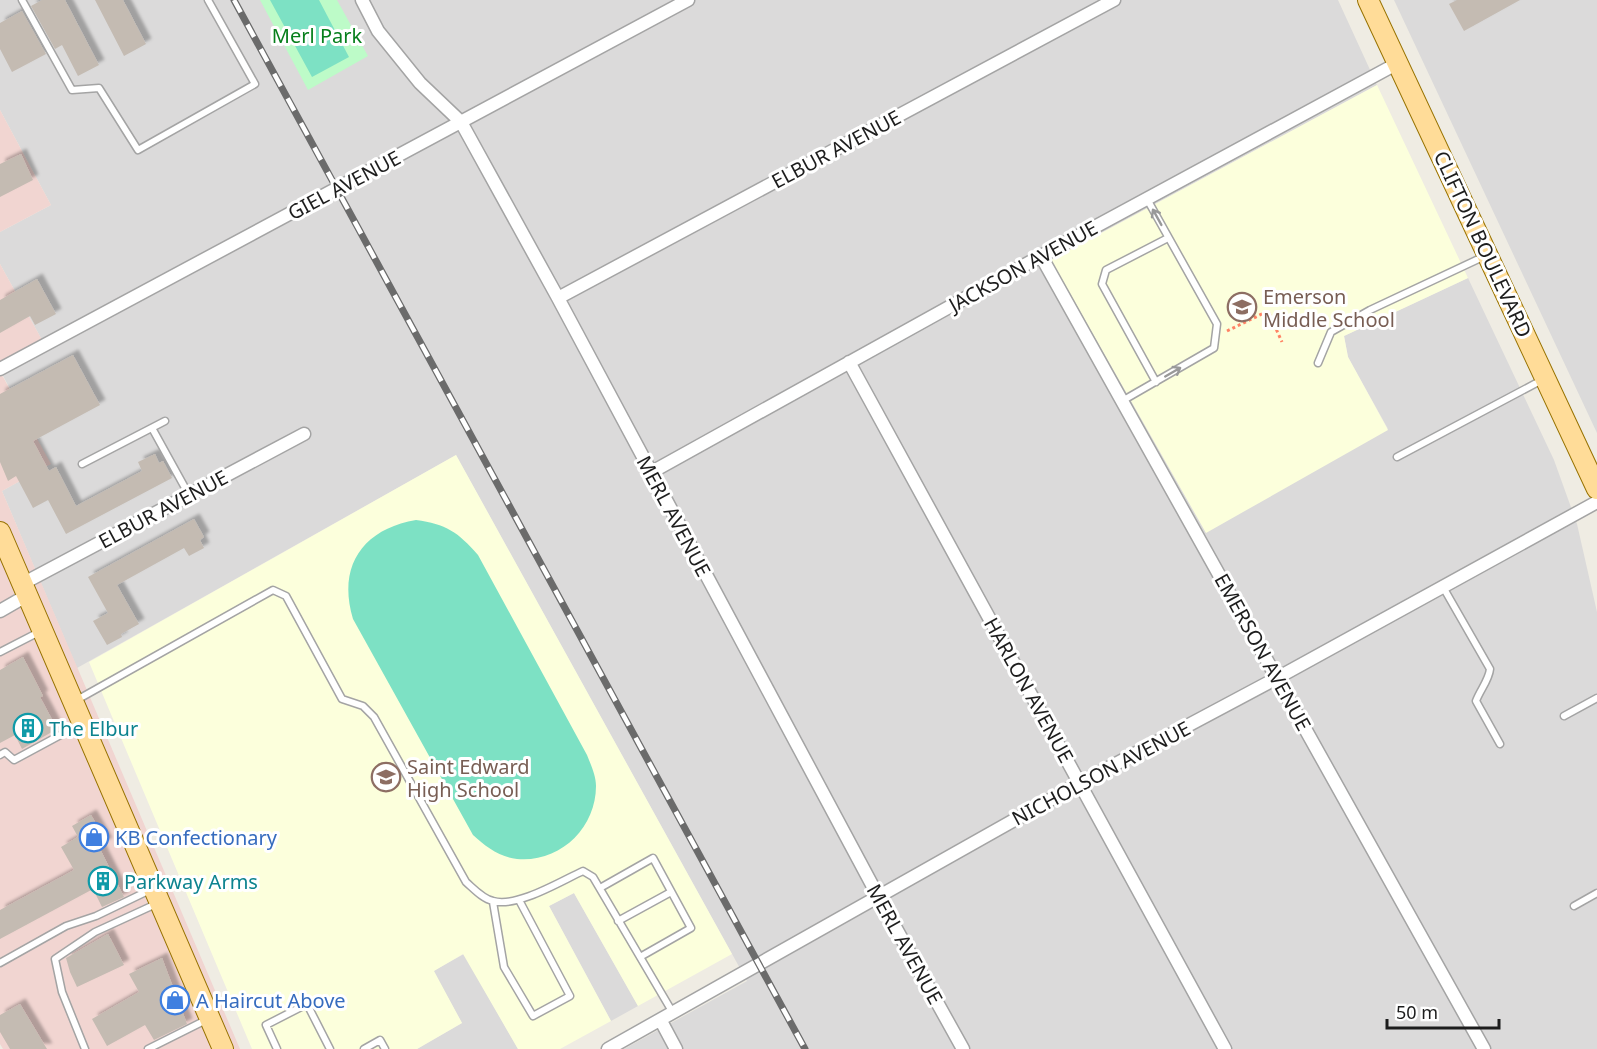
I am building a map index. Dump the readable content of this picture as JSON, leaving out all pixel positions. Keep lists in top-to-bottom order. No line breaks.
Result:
{"streets":{"main road":["CLIFTON BOULEVARD"],"street":["ELBUR AVENUE","GIEL AVENUE","JACKSON AVENUE","MERL AVENUE","EMERSON AVENUE","HARLON AVENUE","NICHOLSON AVENUE"]},"crossings":[["ELBUR AVENUE","MERL AVENUE"],["GIEL AVENUE","MERL AVENUE"],["CLIFTON BOULEVARD","JACKSON AVENUE"],["JACKSON AVENUE","MERL AVENUE"],["JACKSON AVENUE","EMERSON AVENUE"],["JACKSON AVENUE","HARLON AVENUE"],["MERL AVENUE","NICHOLSON AVENUE"],["EMERSON AVENUE","NICHOLSON AVENUE"],["HARLON AVENUE","NICHOLSON AVENUE"]],"parks":["Merl Park"],"places":{"school or university":["Emerson Middle School","Saint Edward High School"],"building":["The Elbur","Parkway Arms"],"shop":["KB Confectionary","A Haircut Above"]},"scale_bar":"50 m"}
